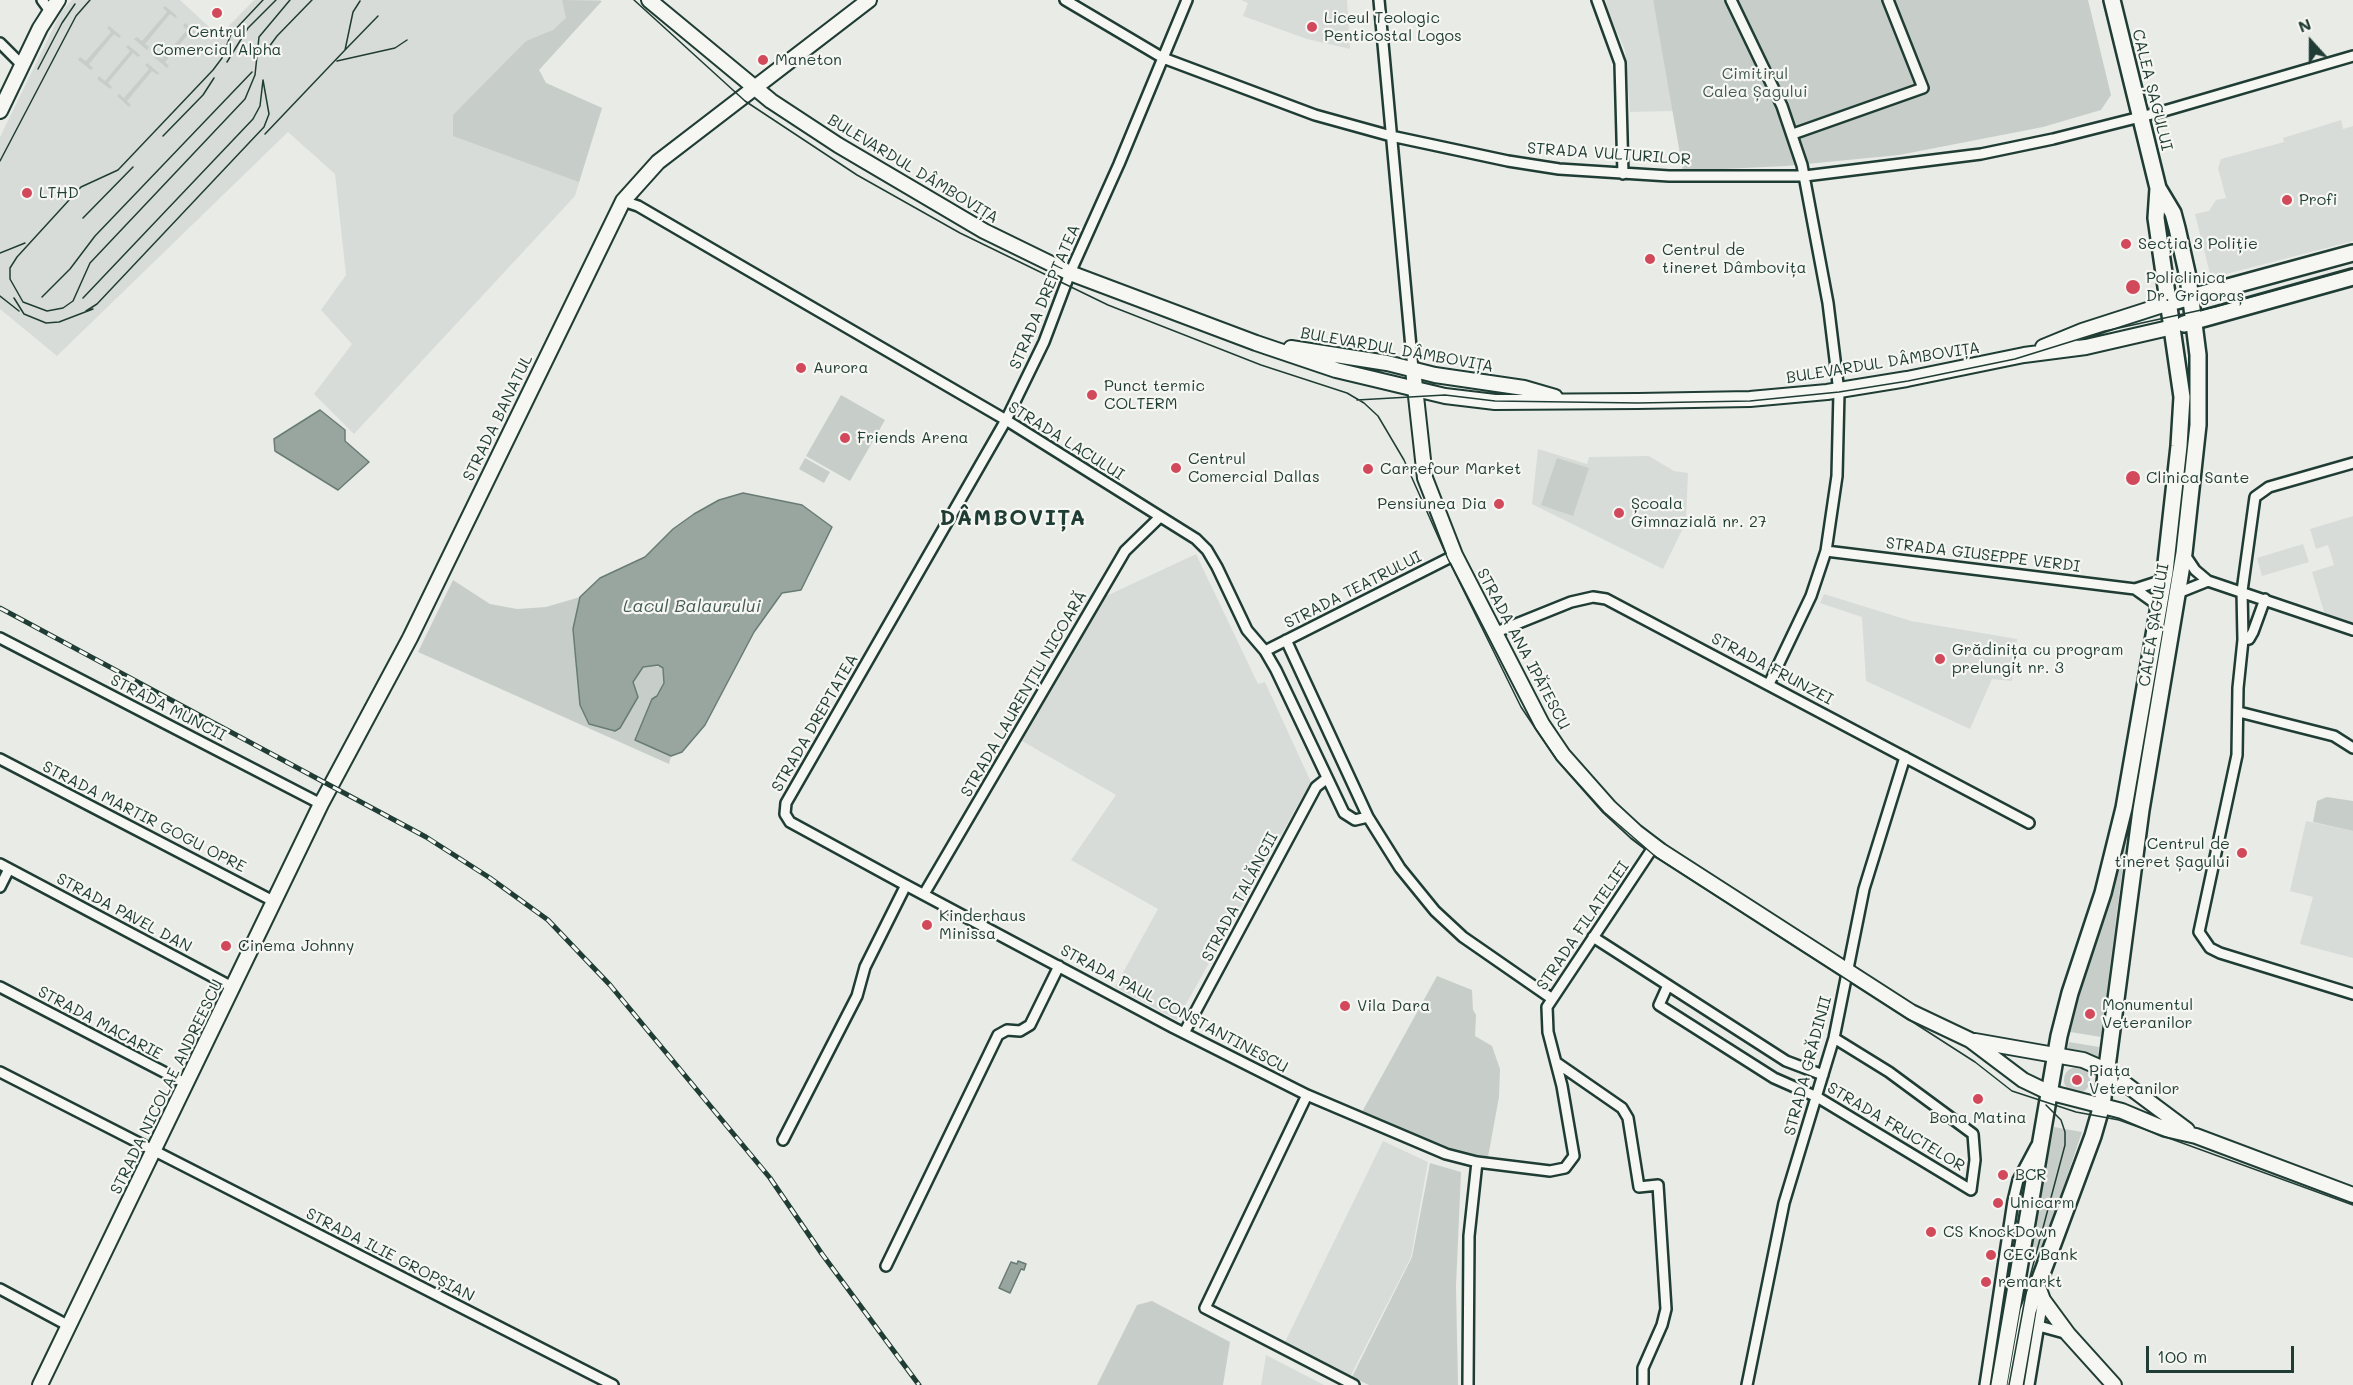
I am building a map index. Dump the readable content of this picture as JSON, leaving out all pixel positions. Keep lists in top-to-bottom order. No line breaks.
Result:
{"streets":{"main road":["CALEA ȘAGULUI","BULEVARDUL DÂMBOVIȚA","STRADA BANATUL","STRADA ANA IPĂTESCU","STRADA NICOLAE ANDREESCU"],"street":["STRADA VULTURILOR","STRADA DREPTATEA","STRADA LACULUI","STRADA GIUSEPPE VERDI","STRADA TEATRULUI","STRADA FRUNZEI","STRADA LAURENȚIU NICOARĂ","STRADA MUNCII","STRADA MARTIR GOGU OPRE","STRADA TALĂNGII","STRADA PAVEL DAN","STRADA FILATELIEI","STRADA PAUL CONSTANTINESCU","STRADA MACARIE","STRADA GRĂDINII","STRADA FRUCTELOR","STRADA ILIE GROPȘIAN"]},"crossings":[["CALEA ȘAGULUI","STRADA VULTURILOR"],["CALEA ȘAGULUI","BULEVARDUL DÂMBOVIȚA"],["CALEA ȘAGULUI","STRADA GIUSEPPE VERDI"],["CALEA ȘAGULUI","STRADA ANA IPĂTESCU"],["STRADA VULTURILOR","STRADA DREPTATEA"],["STRADA VULTURILOR","STRADA ANA IPĂTESCU"],["BULEVARDUL DÂMBOVIȚA","STRADA DREPTATEA"],["BULEVARDUL DÂMBOVIȚA","STRADA BANATUL"],["BULEVARDUL DÂMBOVIȚA","STRADA ANA IPĂTESCU"],["STRADA DREPTATEA","STRADA LACULUI"],["STRADA DREPTATEA","STRADA PAUL CONSTANTINESCU"],["STRADA BANATUL","STRADA LACULUI"],["STRADA BANATUL","STRADA MUNCII"],["STRADA BANATUL","STRADA NICOLAE ANDREESCU"],["STRADA LACULUI","STRADA TEATRULUI"],["STRADA LACULUI","STRADA LAURENȚIU NICOARĂ"],["STRADA LACULUI","STRADA TALĂNGII"],["STRADA TEATRULUI","STRADA ANA IPĂTESCU"],["STRADA ANA IPĂTESCU","STRADA FRUNZEI"],["STRADA ANA IPĂTESCU","STRADA FILATELIEI"],["STRADA ANA IPĂTESCU","STRADA GRĂDINII"],["STRADA FRUNZEI","STRADA GRĂDINII"],["STRADA LAURENȚIU NICOARĂ","STRADA PAUL CONSTANTINESCU"],["STRADA MUNCII","STRADA NICOLAE ANDREESCU"],["STRADA MARTIR GOGU OPRE","STRADA NICOLAE ANDREESCU"],["STRADA TALĂNGII","STRADA PAUL CONSTANTINESCU"],["STRADA PAVEL DAN","STRADA NICOLAE ANDREESCU"],["STRADA FILATELIEI","STRADA PAUL CONSTANTINESCU"],["STRADA FILATELIEI","STRADA FRUCTELOR"],["STRADA MACARIE","STRADA NICOLAE ANDREESCU"],["STRADA GRĂDINII","STRADA FRUCTELOR"],["STRADA NICOLAE ANDREESCU","STRADA ILIE GROPȘIAN"]],"districts":["DÂMBOVIȚA"],"water":["Lacul Balaurului"],"parks":["Cimitirul Calea Șagului"],"places":["Centrul Comercial Alpha","Liceul Teologic Penticostal Logos","Maneton","LTHD","Profi","Secția 3 Poliție","Centrul de tineret Dâmbovița","Policlinica Dr. Grigoraș","Aurora","Punct termic COLTERM","Friends Arena","Centrul Comercial Dallas","Carrefour Market","Clinica Sante","Pensiunea Dia","Școala Gimnazială nr. 27","Grădinița cu program prelungit nr. 3","Centrul de tineret Șagului","Kinderhaus Minissa","Cinema Johnny","Vila Dara","Monumentul Veteranilor","Piața Veteranilor","Bona Matina","BCR","Unicarm","CS KnockDown","CEC Bank","remarkt"],"scale_bar":"100 m","north":"top"}
